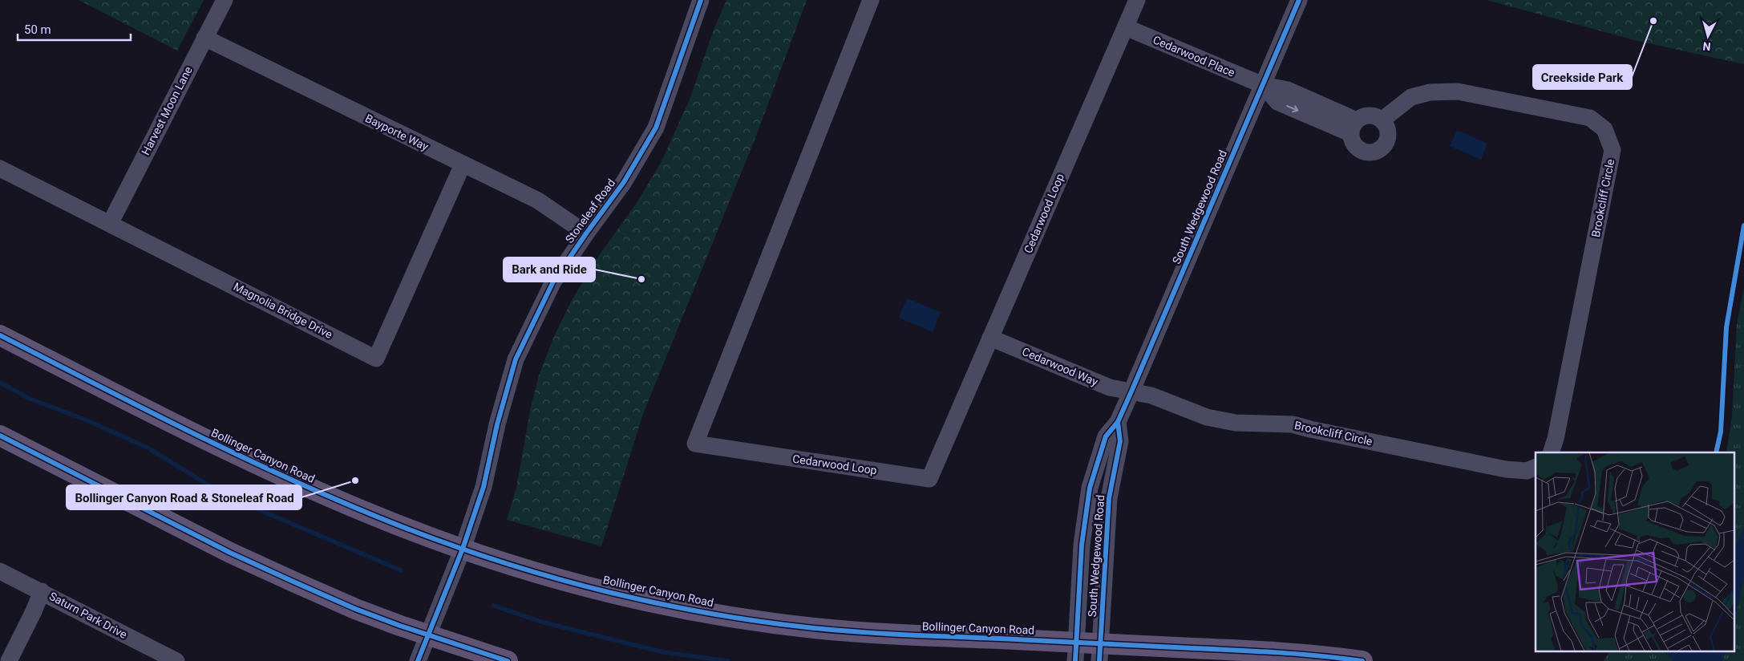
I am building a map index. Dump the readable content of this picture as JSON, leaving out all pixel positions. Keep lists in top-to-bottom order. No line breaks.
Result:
{"streets":{"main road":["Bollinger Canyon Road"],"street":["Cedarwood Place","Harvest Moon Lane","Bayporte Way","Brookcliff Circle","South Wedgewood Road","Stoneleaf Road","Cedarwood Loop","Magnolia Bridge Drive","Cedarwood Way","Saturn Park Drive"]},"crossings":[["Cedarwood Place","Brookcliff Circle"],["Cedarwood Place","South Wedgewood Road"],["Cedarwood Place","Cedarwood Loop"],["Harvest Moon Lane","Bayporte Way"],["Harvest Moon Lane","Magnolia Bridge Drive"],["Bayporte Way","Stoneleaf Road"],["Bayporte Way","Magnolia Bridge Drive"],["Brookcliff Circle","South Wedgewood Road"],["Brookcliff Circle","Cedarwood Way"],["South Wedgewood Road","Cedarwood Way"],["South Wedgewood Road","Bollinger Canyon Road"],["Stoneleaf Road","Bollinger Canyon Road"],["Cedarwood Loop","Cedarwood Way"]],"places":["Creekside Park","Bark and Ride","Bollinger Canyon Road & Stoneleaf Road"],"scale_bar":"50 m","north":"bottom"}
